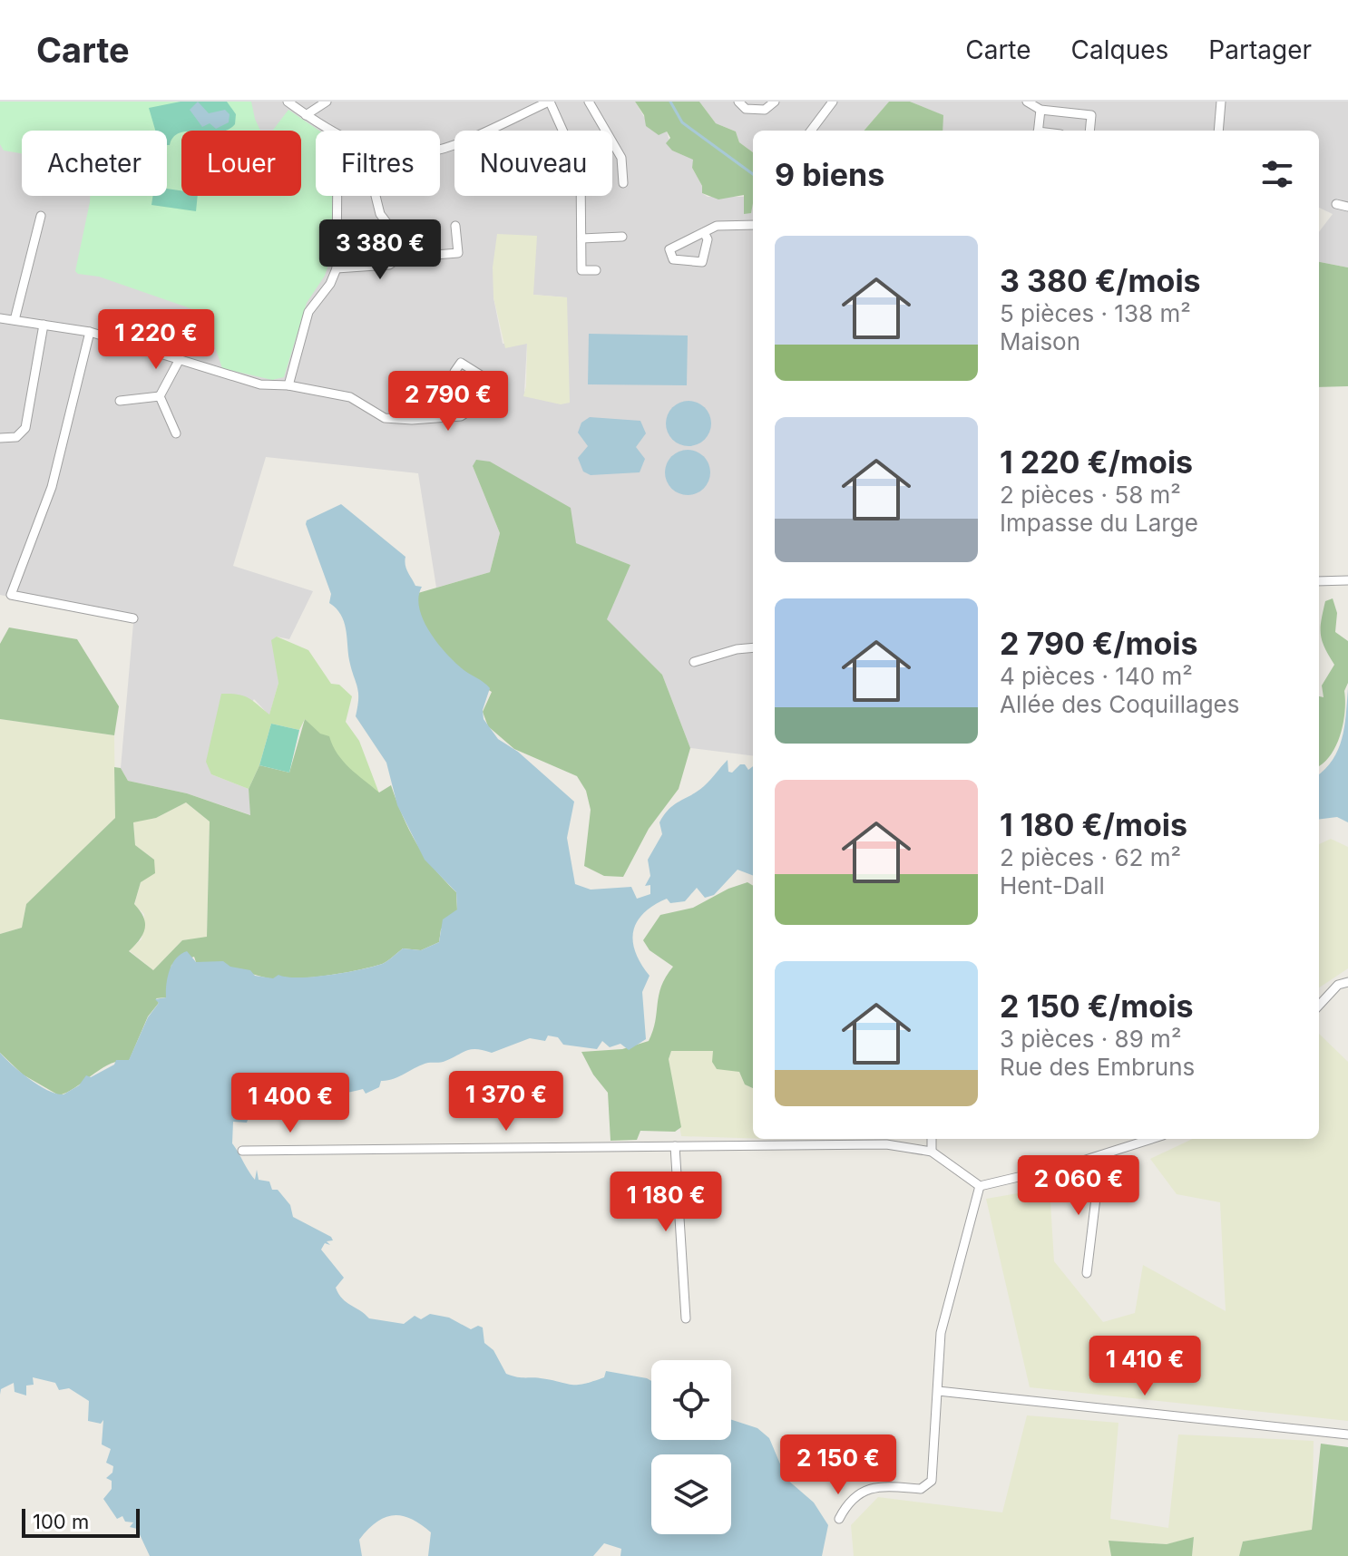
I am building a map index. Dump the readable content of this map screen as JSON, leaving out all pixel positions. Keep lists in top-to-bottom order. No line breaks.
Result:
{"scale_bar":"100 m","page":{"header":"Carte","nav":["Carte","Calques","Partager"],"chip":["Acheter","Louer","Filtres","Nouveau"],"heading":"9 biens","list":[{"name":"3 380 €/mois","note":"5 pièces · 138 m² · Maison"},{"name":"1 220 €/mois","note":"2 pièces · 58 m² · Impasse du Large"},{"name":"2 790 €/mois","note":"4 pièces · 140 m² · Allée des Coquillages"},{"name":"1 180 €/mois","note":"2 pièces · 62 m² · Hent-Dall"},{"name":"2 150 €/mois","note":"3 pièces · 89 m² · Rue des Embruns"}],"price":["3 380 €","1 220 €","2 790 €","1 370 €","1 400 €","2 060 €","1 180 €","1 410 €","2 150 €"],"scale":"100 m"}}
